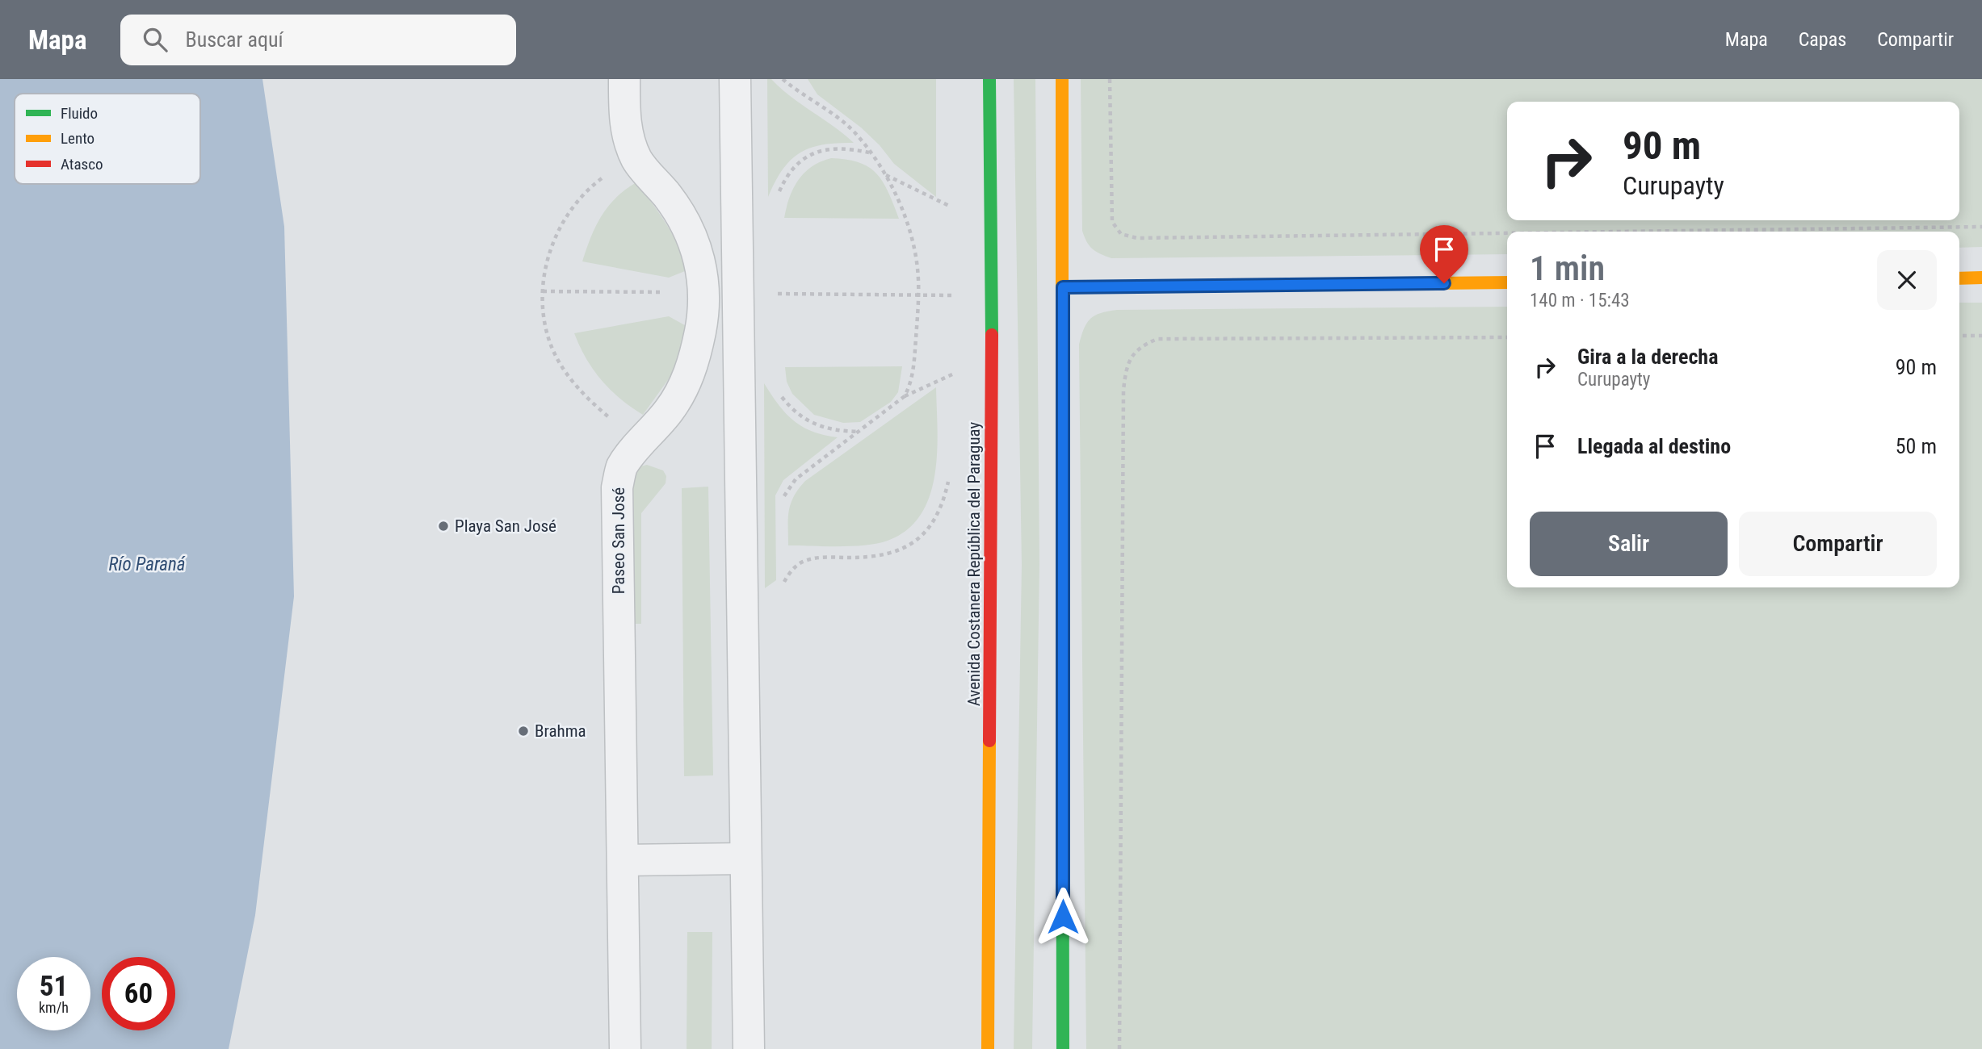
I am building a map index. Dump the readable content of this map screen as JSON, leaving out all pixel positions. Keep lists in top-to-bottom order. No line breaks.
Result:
{"streets":{"main road":["Avenida Costanera República del Paraguay"],"street":["Paseo San José"]},"water":["Río Paraná"],"places":["Playa San José","Brahma"],"legend":["Fluido","Lento","Atasco"],"page":{"header":"Mapa","search":"Buscar aquí","nav":["Mapa","Capas","Compartir"],"turn":["90 m","Curupayty"],"heading":["1 min","140 m · 15:43"],"list":[{"name":"Gira a la derecha","note":"Curupayty","value":"90 m"},{"name":"Llegada al destino","value":"50 m"}],"buttons":["Salir","Compartir"],"speed":"51 km/h","limit":"60"}}
